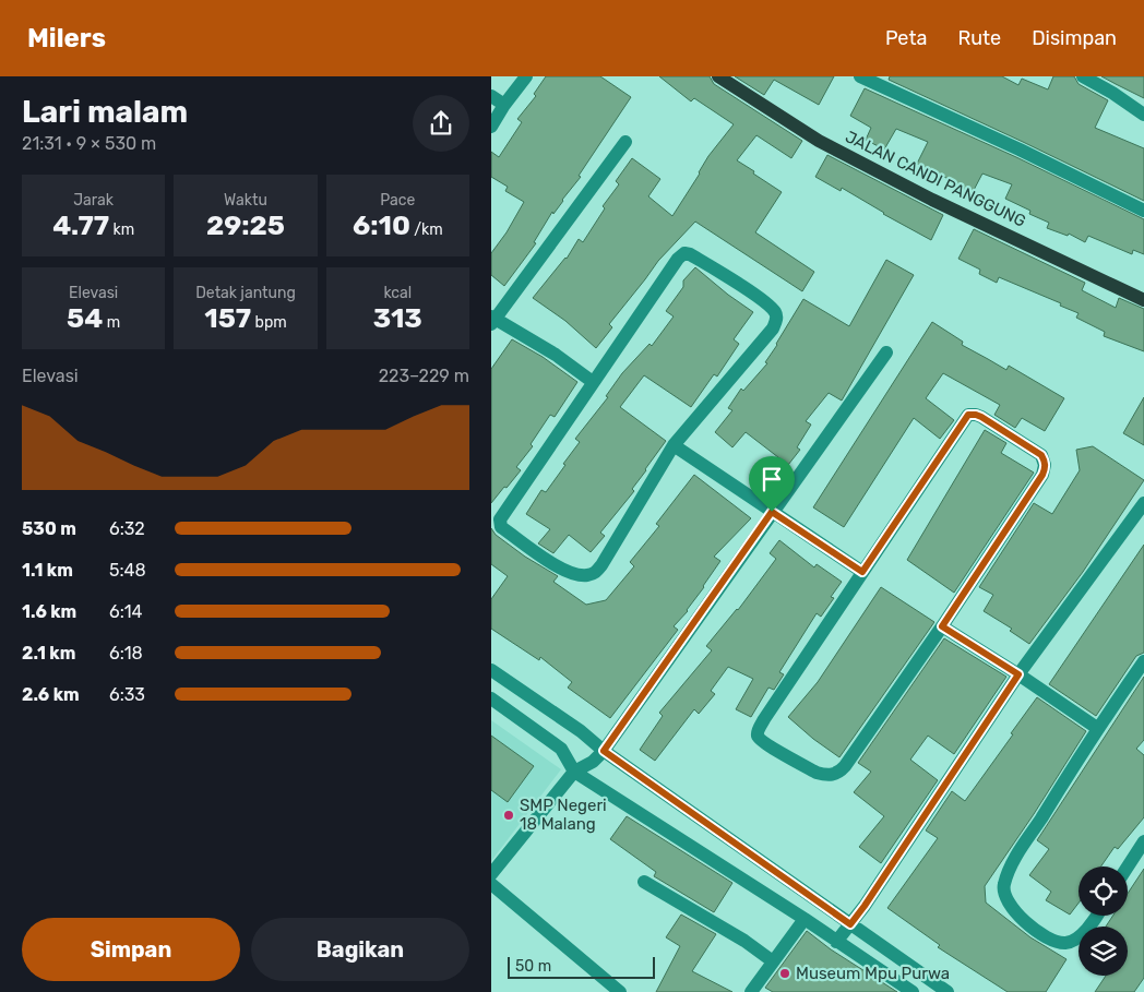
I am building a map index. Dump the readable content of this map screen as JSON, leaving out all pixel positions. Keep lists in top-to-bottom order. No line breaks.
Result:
{"streets":{"main road":["JALAN CANDI PANGGUNG"]},"places":["SMP Negeri 18 Malang","Museum Mpu Purwa"],"scale_bar":"50 m","page":{"header":"Milers","nav":["Peta","Rute","Disimpan"],"heading":["Lari malam","21:31 · 9 × 530 m"],"stats":[["Jarak","4.77 km"],["Waktu","29:25"],["Pace","6:10 /km"],["Elevasi","54 m"],["Detak jantung","157 bpm"],["kcal","313"]],"chart":["Elevasi","223–229 m"],"list":[{"name":"530 m","note":"6:32"},{"name":"1.1 km","note":"5:48"},{"name":"1.6 km","note":"6:14"},{"name":"2.1 km","note":"6:18"},{"name":"2.6 km","note":"6:33"}],"buttons":["Simpan","Bagikan"],"scale":"50 m"}}
